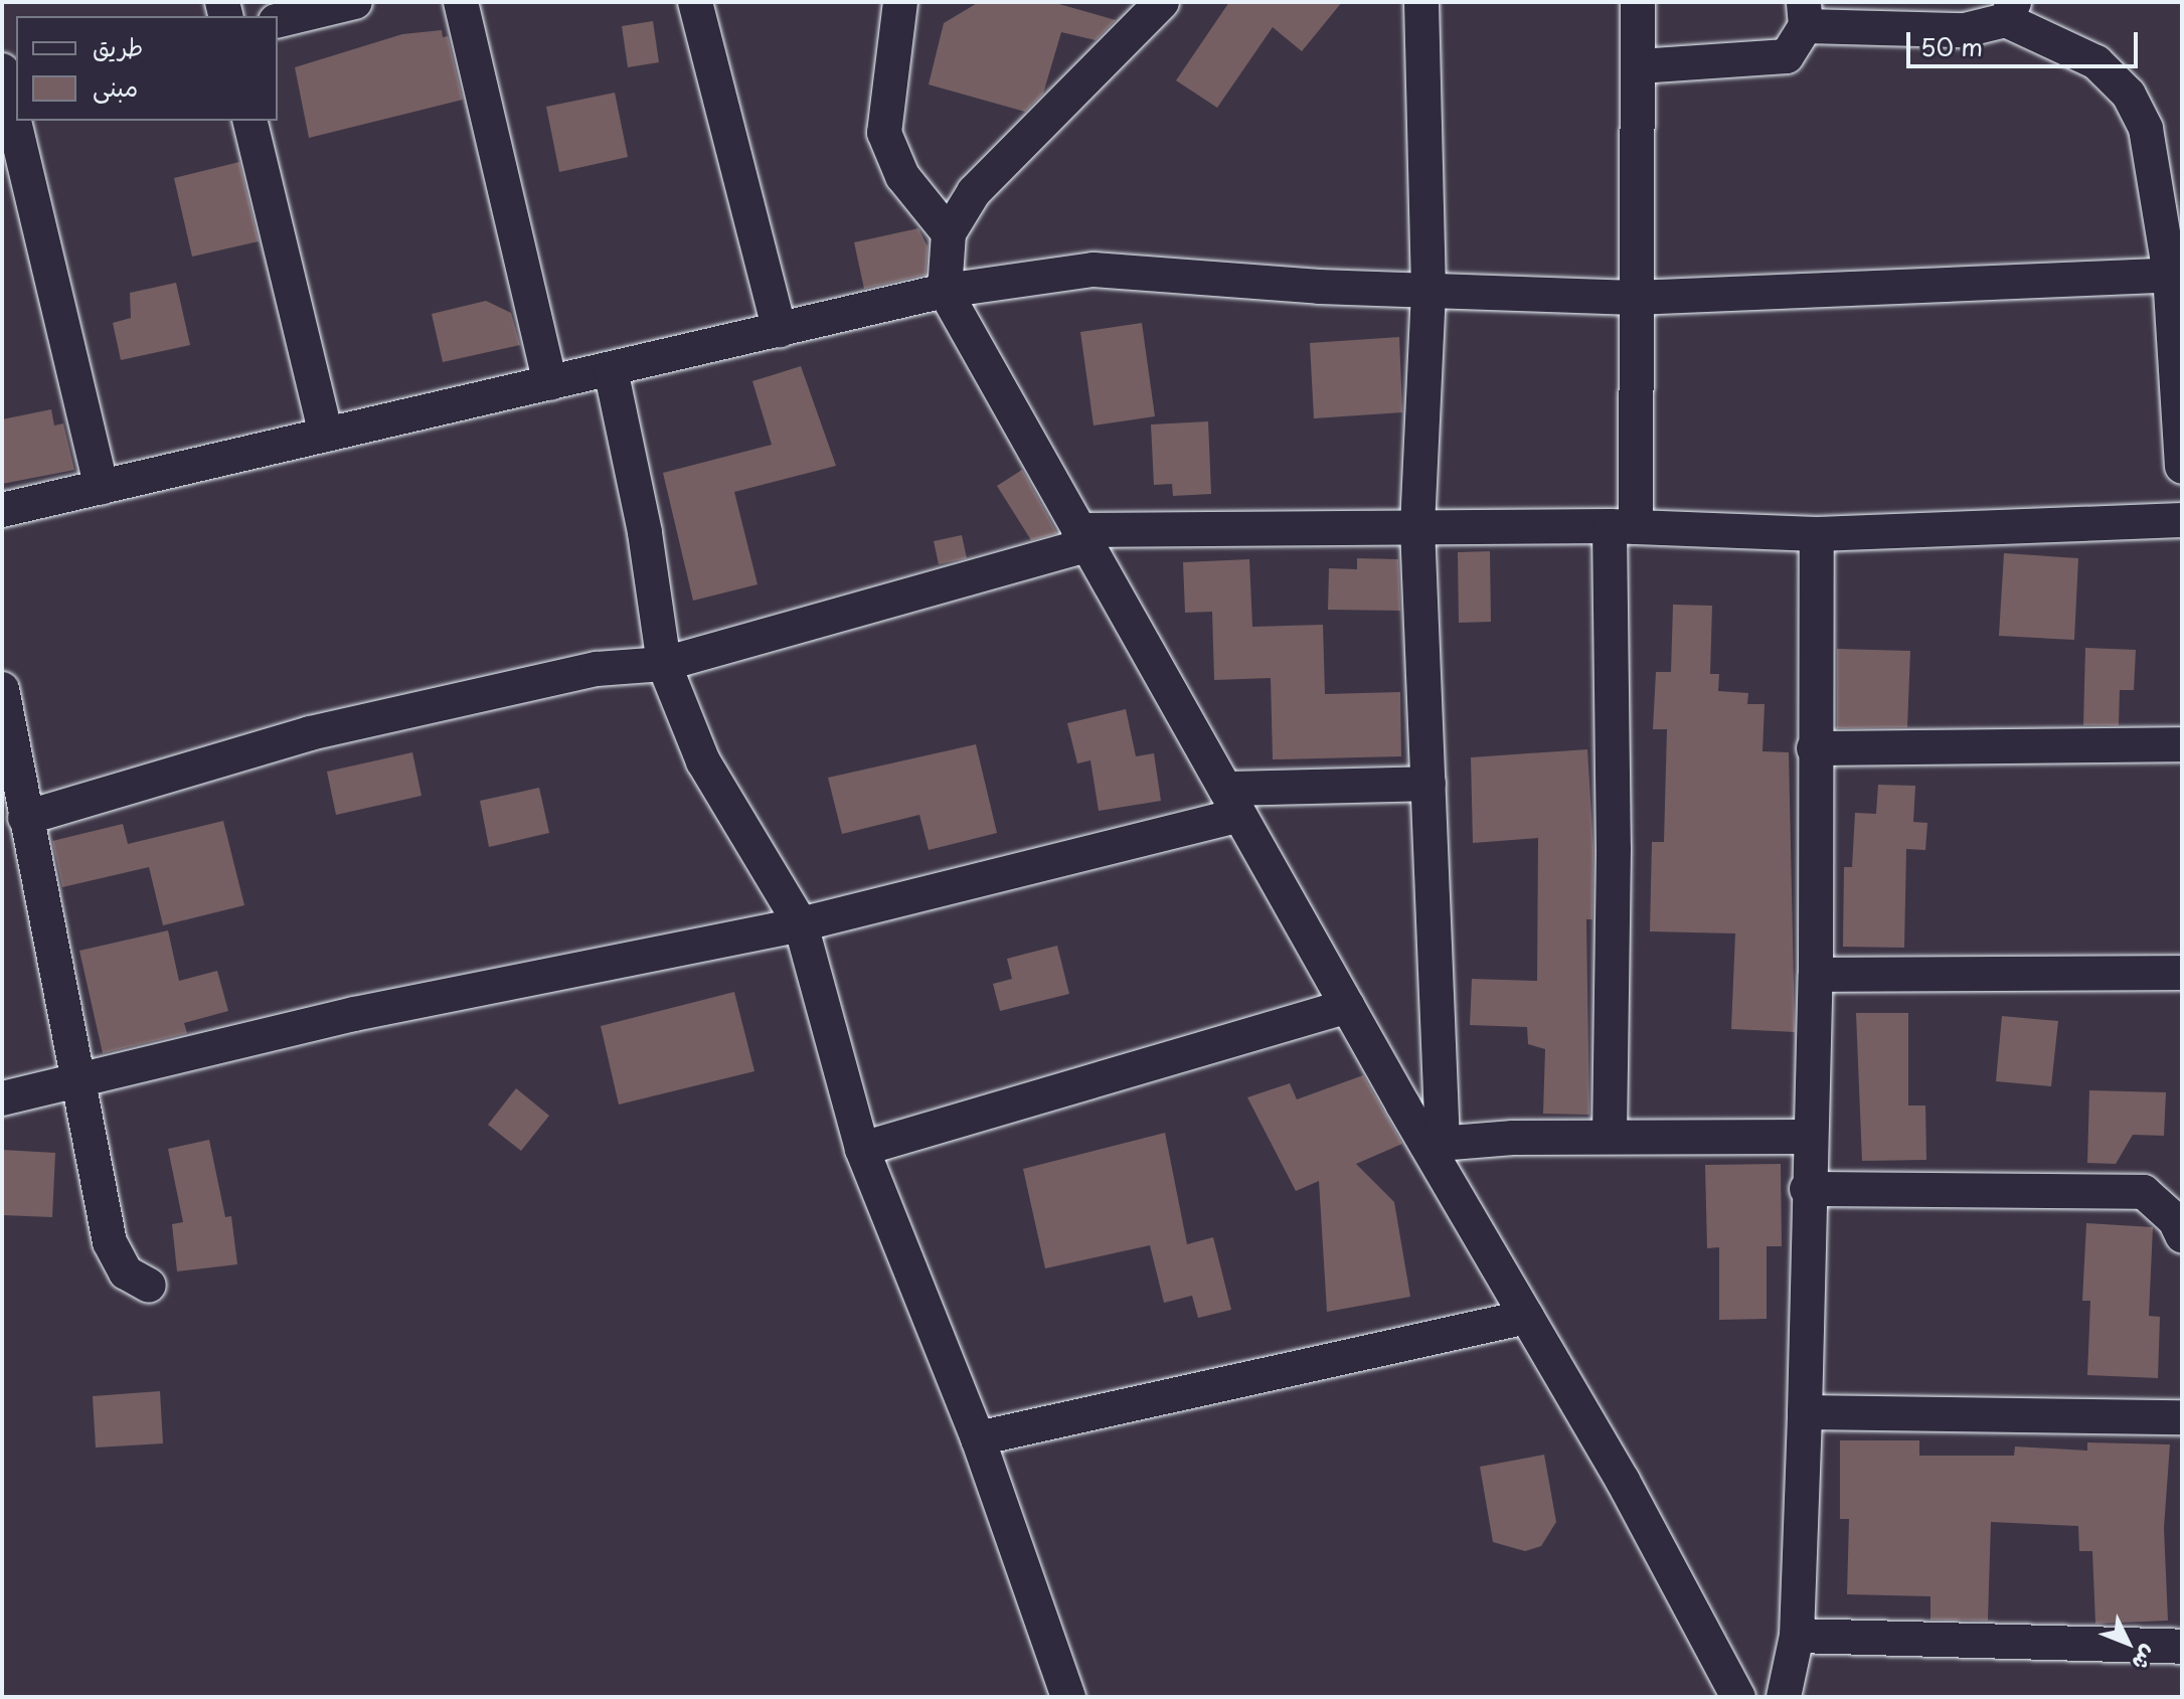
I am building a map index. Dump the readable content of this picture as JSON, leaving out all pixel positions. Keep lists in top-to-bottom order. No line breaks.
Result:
{"legend":["طريق","مبنى"],"scale_bar":"50 m","north":"bottom right"}
